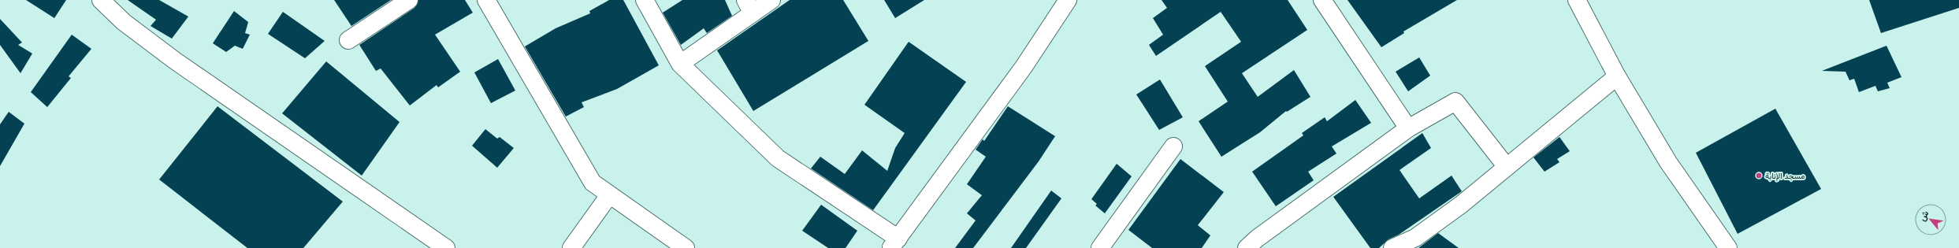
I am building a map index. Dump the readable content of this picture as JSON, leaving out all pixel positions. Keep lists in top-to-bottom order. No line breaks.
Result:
{"places":["مسجد الإنابة"],"north":"top left"}
